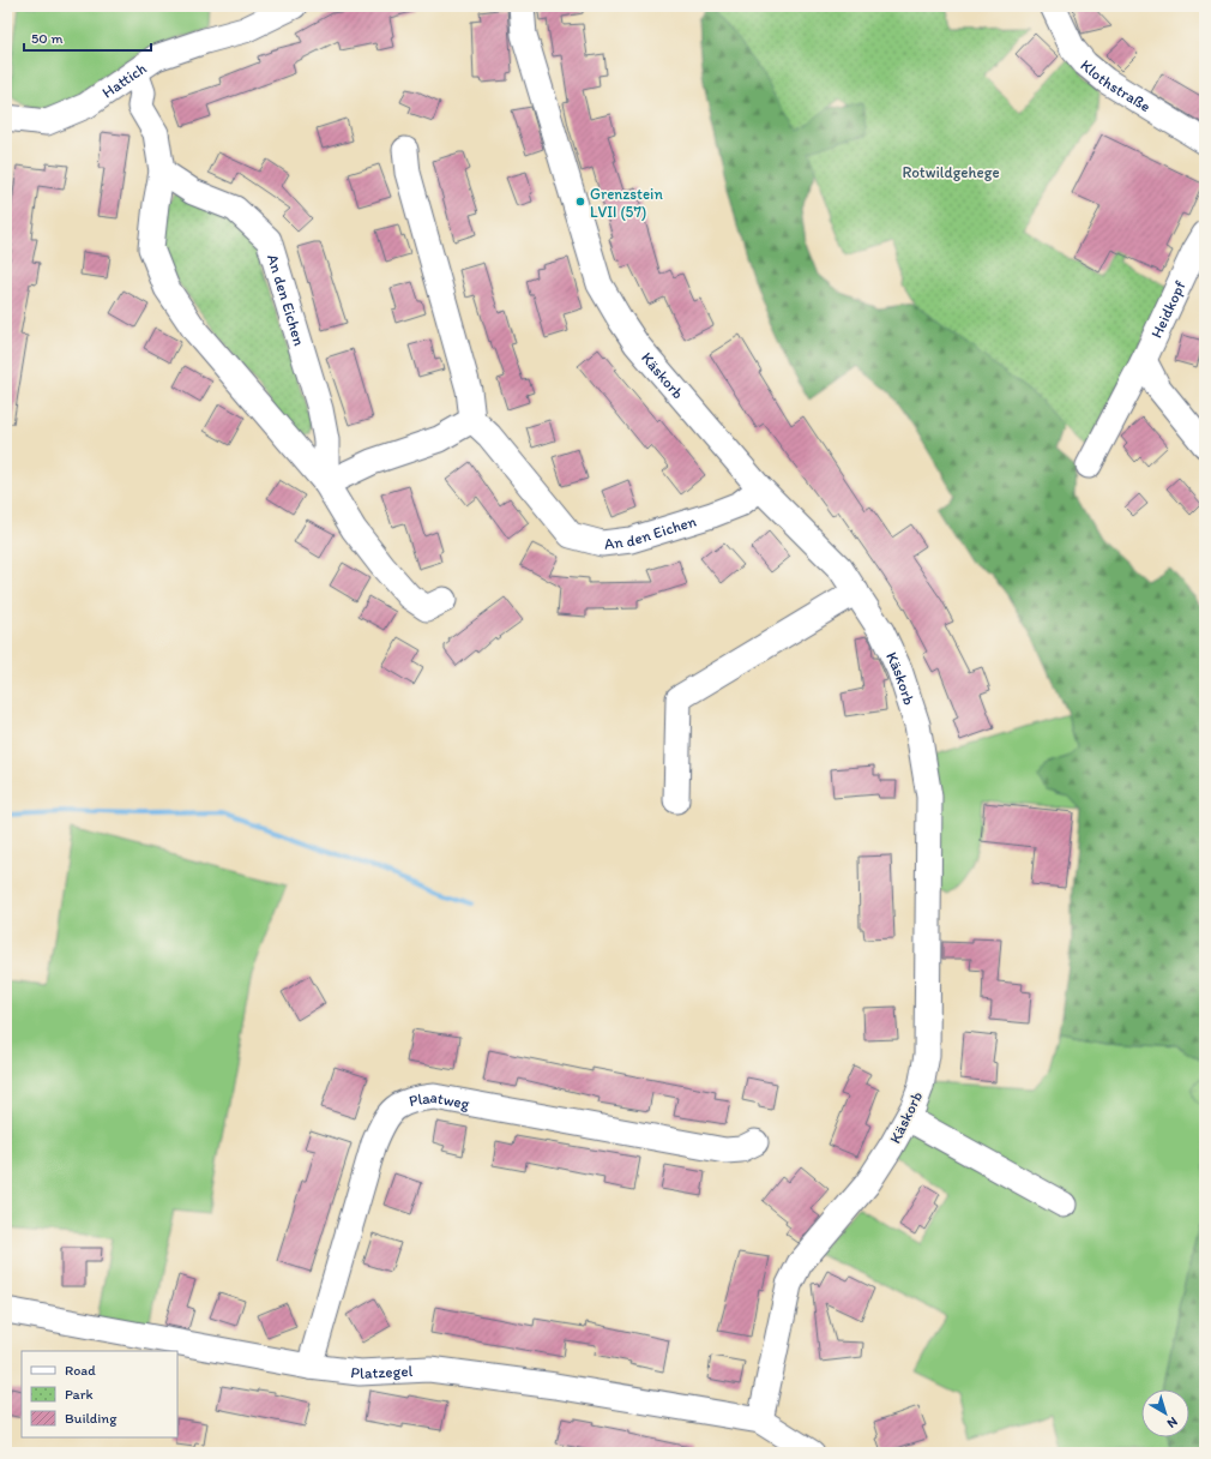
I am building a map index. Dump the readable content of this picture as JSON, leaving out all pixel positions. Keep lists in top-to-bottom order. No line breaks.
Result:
{"streets":{"street":["Hattich","Klothstraße","An den Eichen","Heidkopf","Käskorb","Plaatweg","Platzegel"]},"crossings":[["An den Eichen","Käskorb"],["Käskorb","Platzegel"],["Plaatweg","Platzegel"]],"parks":["Rotwildgehege"],"places":["Grenzstein LVII (57)"],"legend":["Road","Park","Building"],"scale_bar":"50 m","north":"bottom right"}
